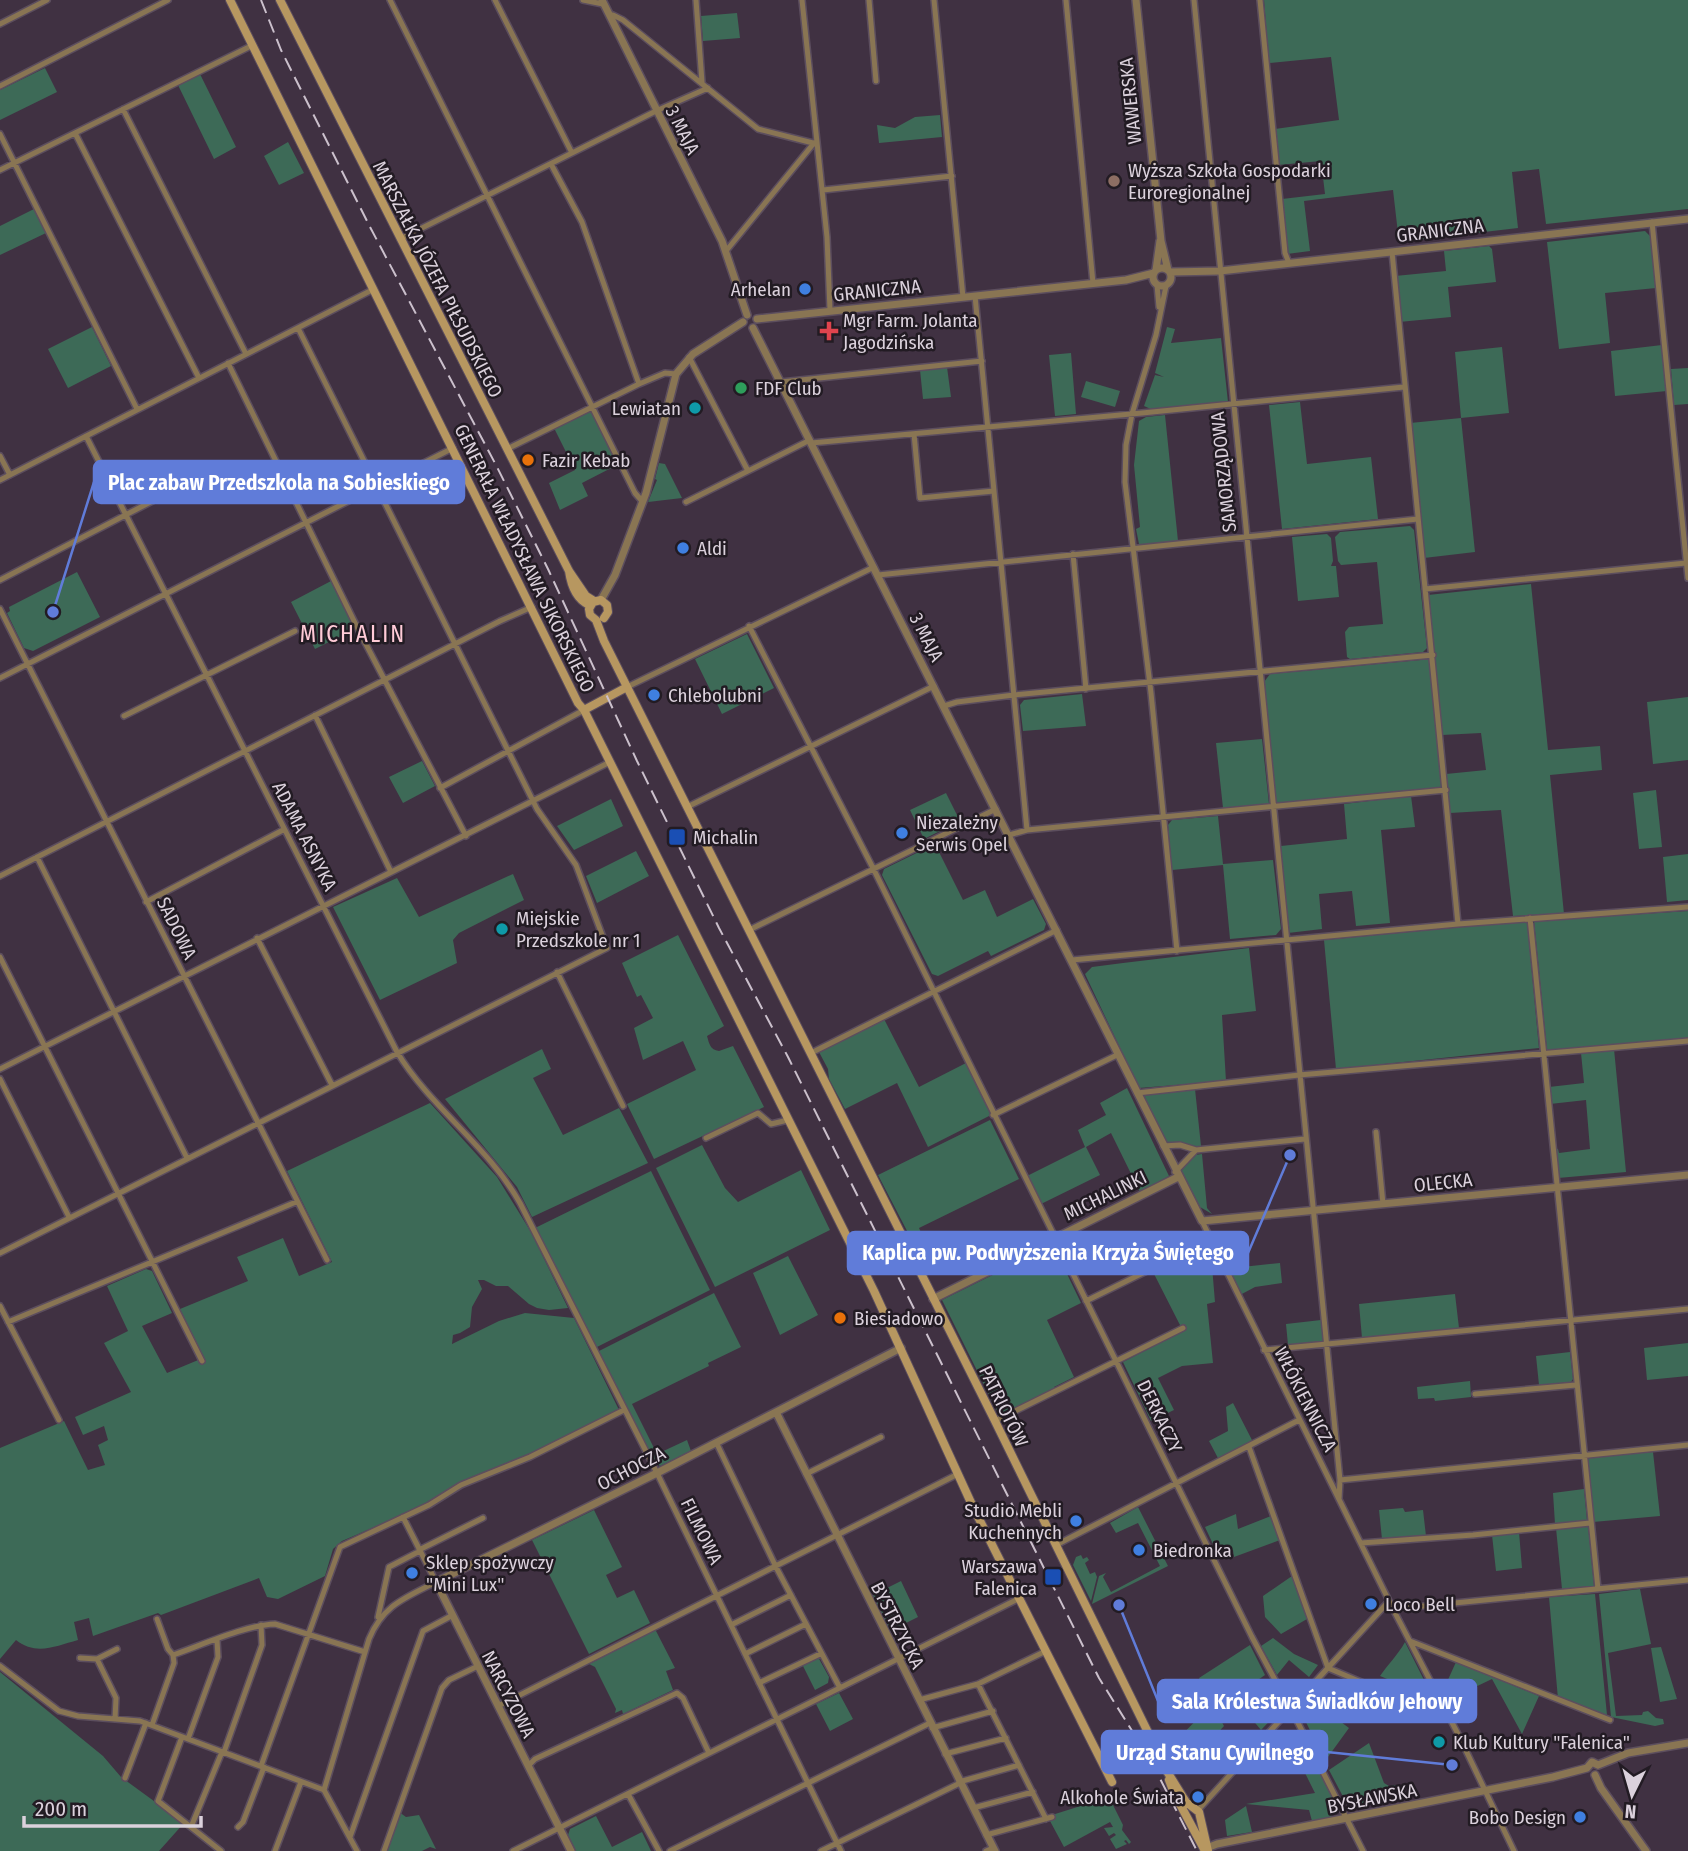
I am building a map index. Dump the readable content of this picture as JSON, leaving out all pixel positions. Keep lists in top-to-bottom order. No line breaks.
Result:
{"streets":{"main road":["MARSZAŁKA JÓZEFA PIŁSUDSKIEGO","GENERAŁA WŁADYSŁAWA SIKORSKIEGO","PATRIOTÓW"],"street":["WAWERSKA","3 MAJA","GRANICZNA","SAMORZĄDOWA","ADAMA ASNYKA","SADOWA","OLECKA","MICHALINKI","WŁÓKIENNICZA","DERKACZY","OCHOCZA","FILMOWA","BYSTRZYCKA","NARCYZOWA","BYSŁAWSKA"]},"crossings":[["WAWERSKA","GRANICZNA"],["3 MAJA","GRANICZNA"],["3 MAJA","WŁÓKIENNICZA"],["GRANICZNA","SAMORZĄDOWA"],["SAMORZĄDOWA","OLECKA"],["SAMORZĄDOWA","WŁÓKIENNICZA"],["ADAMA ASNYKA","FILMOWA"],["OLECKA","WŁÓKIENNICZA"],["MICHALINKI","WŁÓKIENNICZA"],["MICHALINKI","PATRIOTÓW"],["MICHALINKI","DERKACZY"],["WŁÓKIENNICZA","BYSŁAWSKA"],["PATRIOTÓW","BYSŁAWSKA"],["DERKACZY","BYSŁAWSKA"],["OCHOCZA","FILMOWA"],["OCHOCZA","BYSTRZYCKA"],["OCHOCZA","NARCYZOWA"]],"districts":["MICHALIN"],"places":{"other":["Wyższa Szkoła Gospodarki Euroregionalnej","Arhelan","FDF Club","Lewiatan","Fazir Kebab","Aldi","Plac zabaw Przedszkola na Sobieskiego","Chlebolubni","Niezależny Serwis Opel","Miejskie Przedszkole nr 1","Kaplica pw. Podwyższenia Krzyża Świętego","Biesiadowo","Studio Mebli Kuchennych","Biedronka","Sklep spożywczy \"Mini Lux\"","Loco Bell","Sala Królestwa Świadków Jehowy","Klub Kultury \"Falenica\"","Urząd Stanu Cywilnego","Alkohole Świata","Bobo Design"],"health":["Mgr Farm. Jolanta Jagodzińska"],"transit":["Michalin","Warszawa Falenica"]},"scale_bar":"200 m","north":"bottom"}
